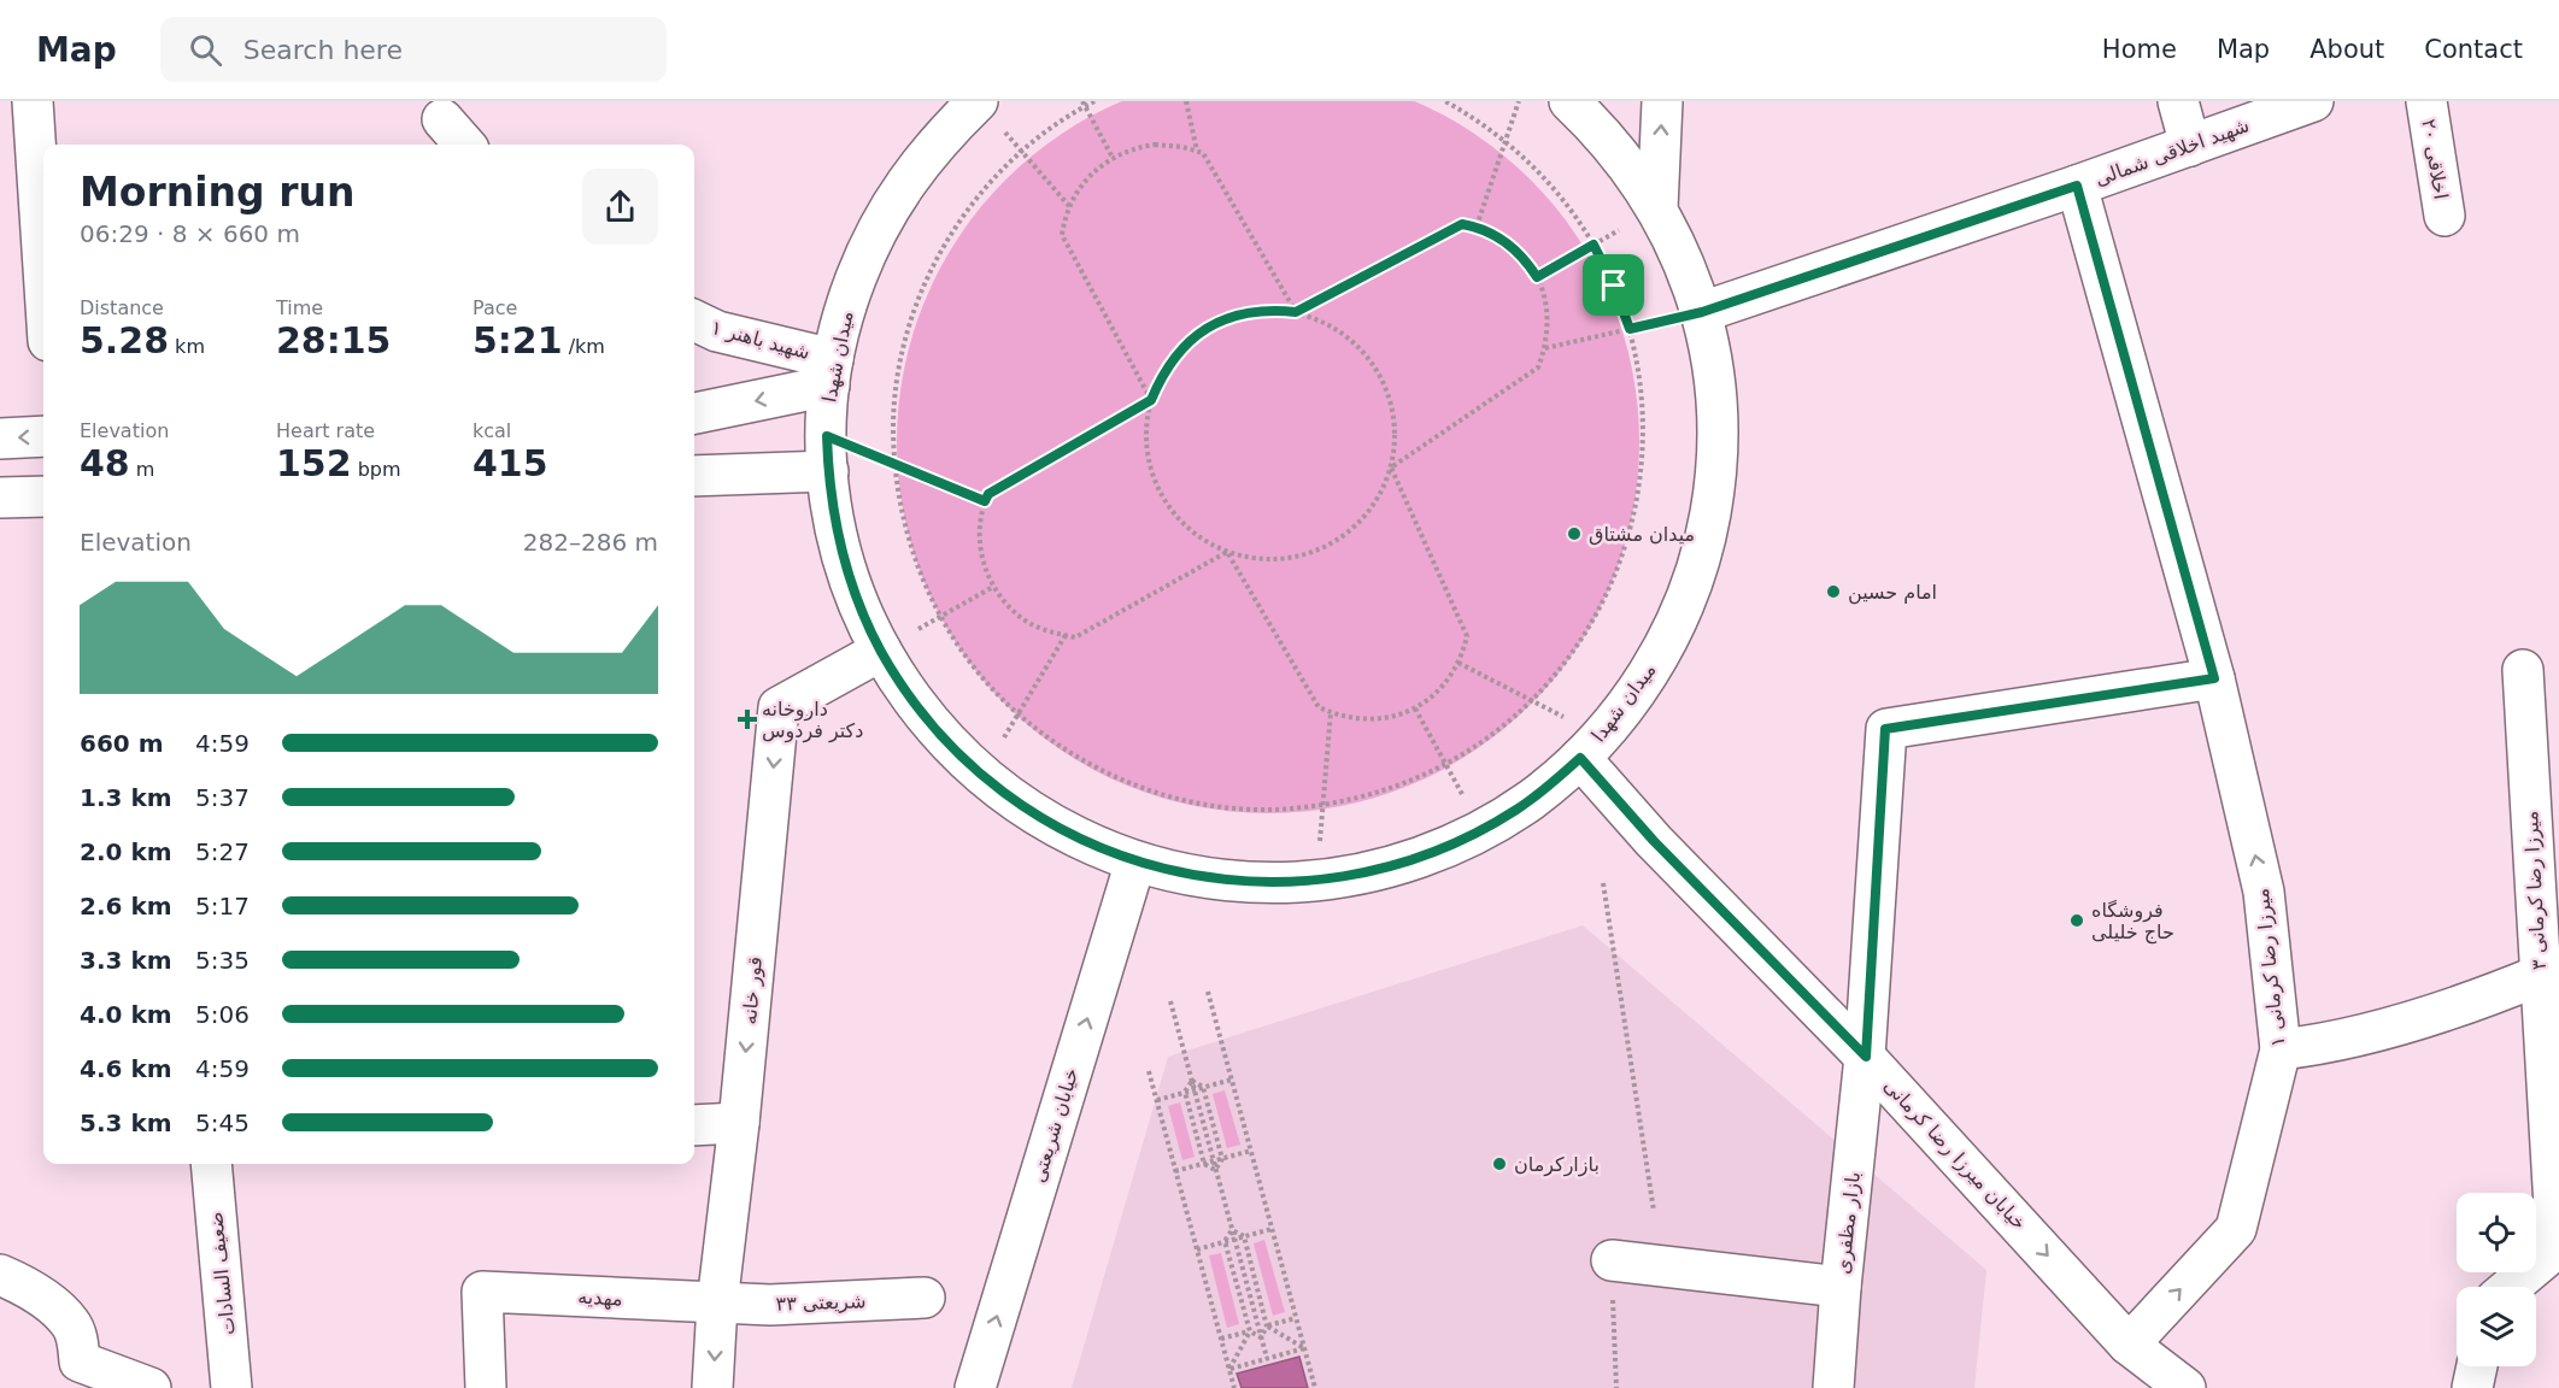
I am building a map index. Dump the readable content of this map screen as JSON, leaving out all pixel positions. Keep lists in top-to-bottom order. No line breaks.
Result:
{"streets":{"street":["شهید اخلاقی شمالی","اخلاقی ۲۰","شهید باهنر ۱","میدان شهدا","میرزا رضا کرمانی ۳","میرزا رضا کرمانی ۱","قور خانه","خیابان شریعتی","خیابان میرزا رضا کرمانی","بازار مظفری","ضعیف السادات","مهدیه","شریعتی ۳۳"]},"crossings":[["شهید اخلاقی شمالی","میدان شهدا"],["شهید اخلاقی شمالی","میرزا رضا کرمانی ۱"],["شهید باهنر ۱","میدان شهدا"],["میدان شهدا","قور خانه"],["میدان شهدا","خیابان شریعتی"],["میدان شهدا","خیابان میرزا رضا کرمانی"],["میرزا رضا کرمانی ۱","خیابان میرزا رضا کرمانی"],["میرزا رضا کرمانی ۱","بازار مظفری"],["قور خانه","مهدیه"],["قور خانه","شریعتی ۳۳"],["خیابان میرزا رضا کرمانی","بازار مظفری"],["مهدیه","شریعتی ۳۳"]],"one_way":["میرزا رضا کرمانی ۱","قور خانه","خیابان شریعتی","خیابان میرزا رضا کرمانی"],"places":{"other":["ميدان مشتاق","امام حسین","فروشگاه حاج خلیلی","بازارکرمان"],"health":["داروخانه دکتر فردوس"]},"page":{"header":"Map","search":"Search here","nav":["Home","Map","About","Contact"],"heading":["Morning run","06:29 · 8 × 660 m"],"stats":[["Distance","5.28 km"],["Time","28:15"],["Pace","5:21 /km"],["Elevation","48 m"],["Heart rate","152 bpm"],["kcal","415"]],"chart":["Elevation","282–286 m"],"list":[{"name":"660 m","note":"4:59"},{"name":"1.3 km","note":"5:37"},{"name":"2.0 km","note":"5:27"},{"name":"2.6 km","note":"5:17"},{"name":"3.3 km","note":"5:35"},{"name":"4.0 km","note":"5:06"},{"name":"4.6 km","note":"4:59"},{"name":"5.3 km","note":"5:45"}]}}
